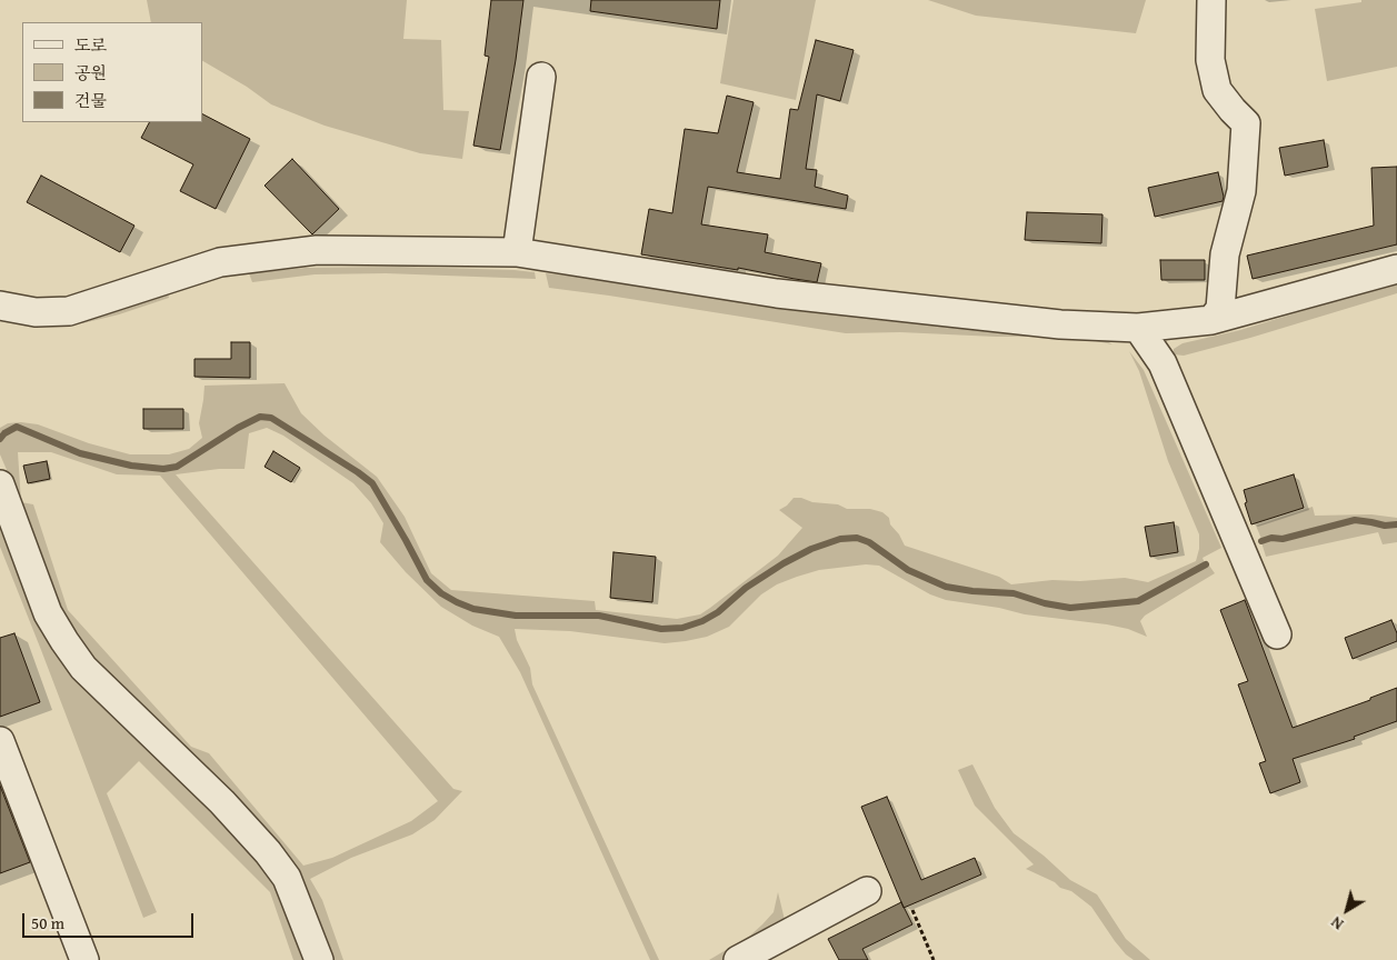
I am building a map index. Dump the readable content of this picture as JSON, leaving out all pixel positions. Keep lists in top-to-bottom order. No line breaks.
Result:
{"legend":["도로","공원","건물"],"scale_bar":"50 m","north":"bottom left"}
